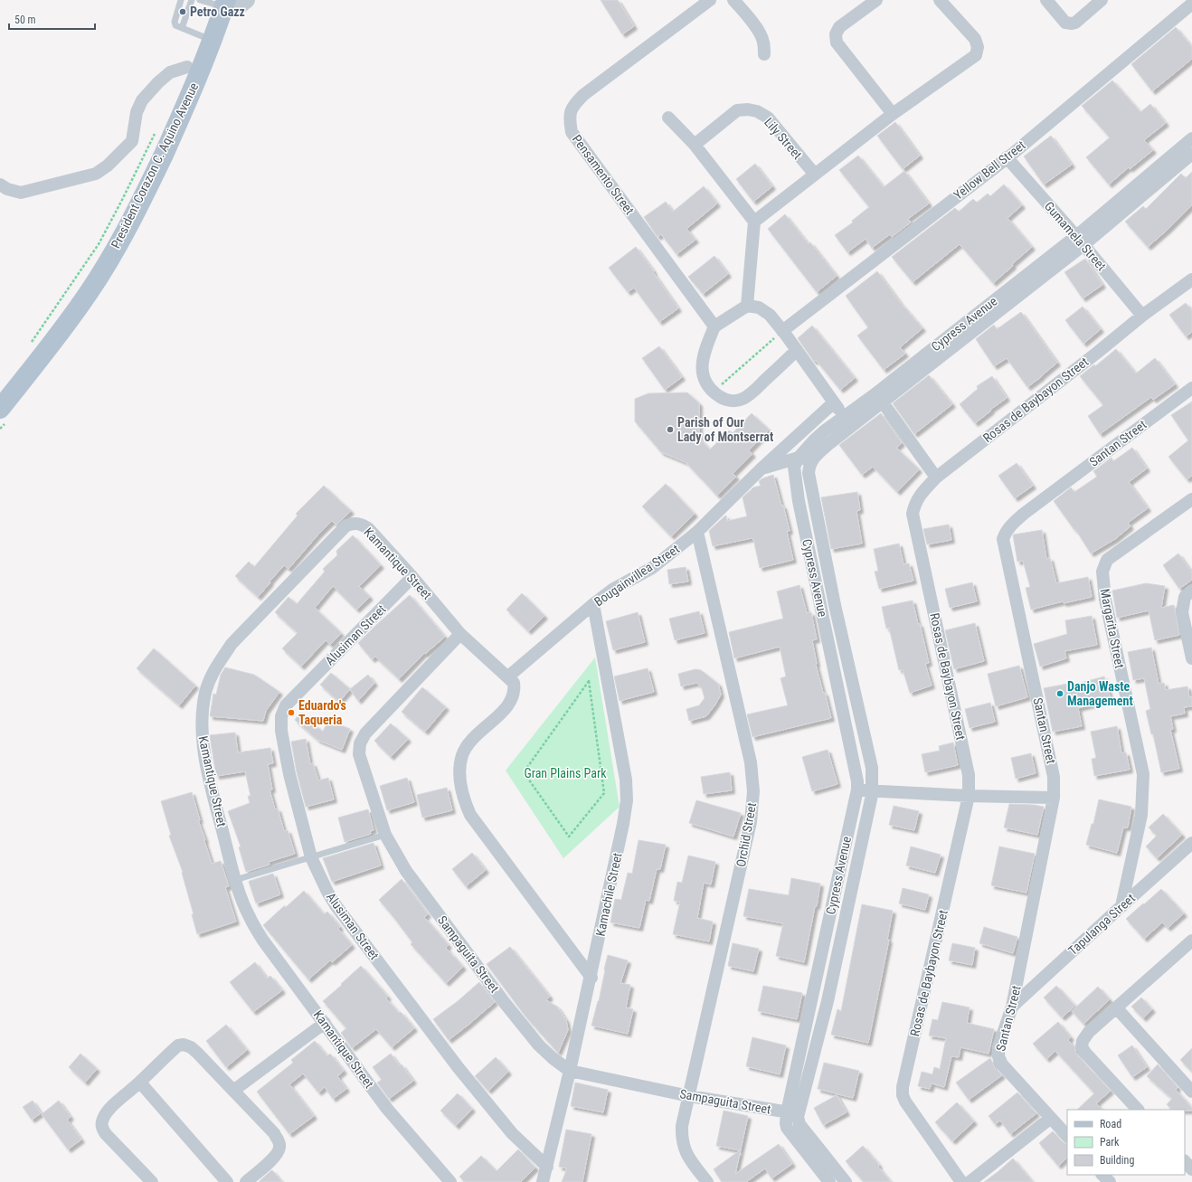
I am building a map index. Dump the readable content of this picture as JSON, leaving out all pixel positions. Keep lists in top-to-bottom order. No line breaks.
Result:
{"streets":{"main road":["President Corazon C. Aquino Avenue"],"street":["Lily Street","Yellow Bell Street","Pensamento Street","Gumamela Street","Cypress Avenue","Rosas de Baybayon Street","Santan Street","Kamantique Street","Bougainvillea Street","Margarita Street","Alusiman Street","Orchid Street","Kamachile Street","Tapulanga Street","Sampaguita Street"]},"crossings":[["Yellow Bell Street","Gumamela Street"],["Gumamela Street","Cypress Avenue"],["Gumamela Street","Rosas de Baybayon Street"],["Cypress Avenue","Bougainvillea Street"],["Cypress Avenue","Sampaguita Street"],["Santan Street","Tapulanga Street"],["Kamantique Street","Bougainvillea Street"],["Kamantique Street","Alusiman Street"],["Kamantique Street","Sampaguita Street"],["Bougainvillea Street","Orchid Street"],["Bougainvillea Street","Kamachile Street"],["Margarita Street","Tapulanga Street"],["Alusiman Street","Kamachile Street"],["Orchid Street","Sampaguita Street"],["Kamachile Street","Sampaguita Street"]],"parks":["Gran Plains Park"],"places":["Petro Gazz","Parish of Our Lady of Montserrat","Danjo Waste Management","Eduardo's Taqueria"],"legend":["Road","Park","Building"],"scale_bar":"50 m"}
